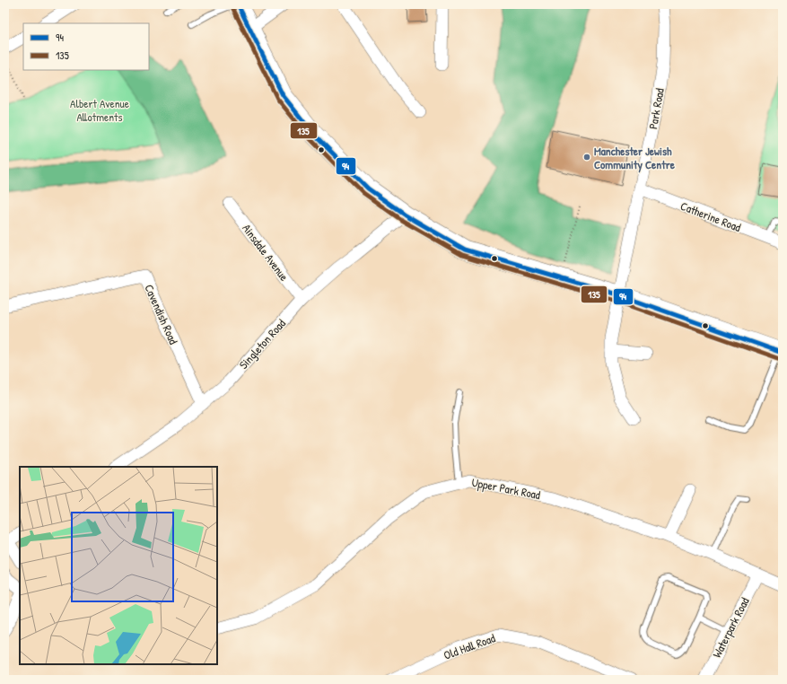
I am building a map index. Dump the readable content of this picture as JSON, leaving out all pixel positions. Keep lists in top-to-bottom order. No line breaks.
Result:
{"streets":{"street":["Park Road","Catherine Road","Ainsdale Avenue","Cavendish Road","Singleton Road","Upper Park Road","Waterpark Road","Old Hall Road"]},"crossings":[["Park Road","Catherine Road"],["Ainsdale Avenue","Singleton Road"],["Cavendish Road","Singleton Road"],["Upper Park Road","Waterpark Road"]],"parks":["Albert Avenue Allotments"],"places":["Manchester Jewish Community Centre"],"lines":["transit line 94","transit line 135"],"legend":["94","135"]}
